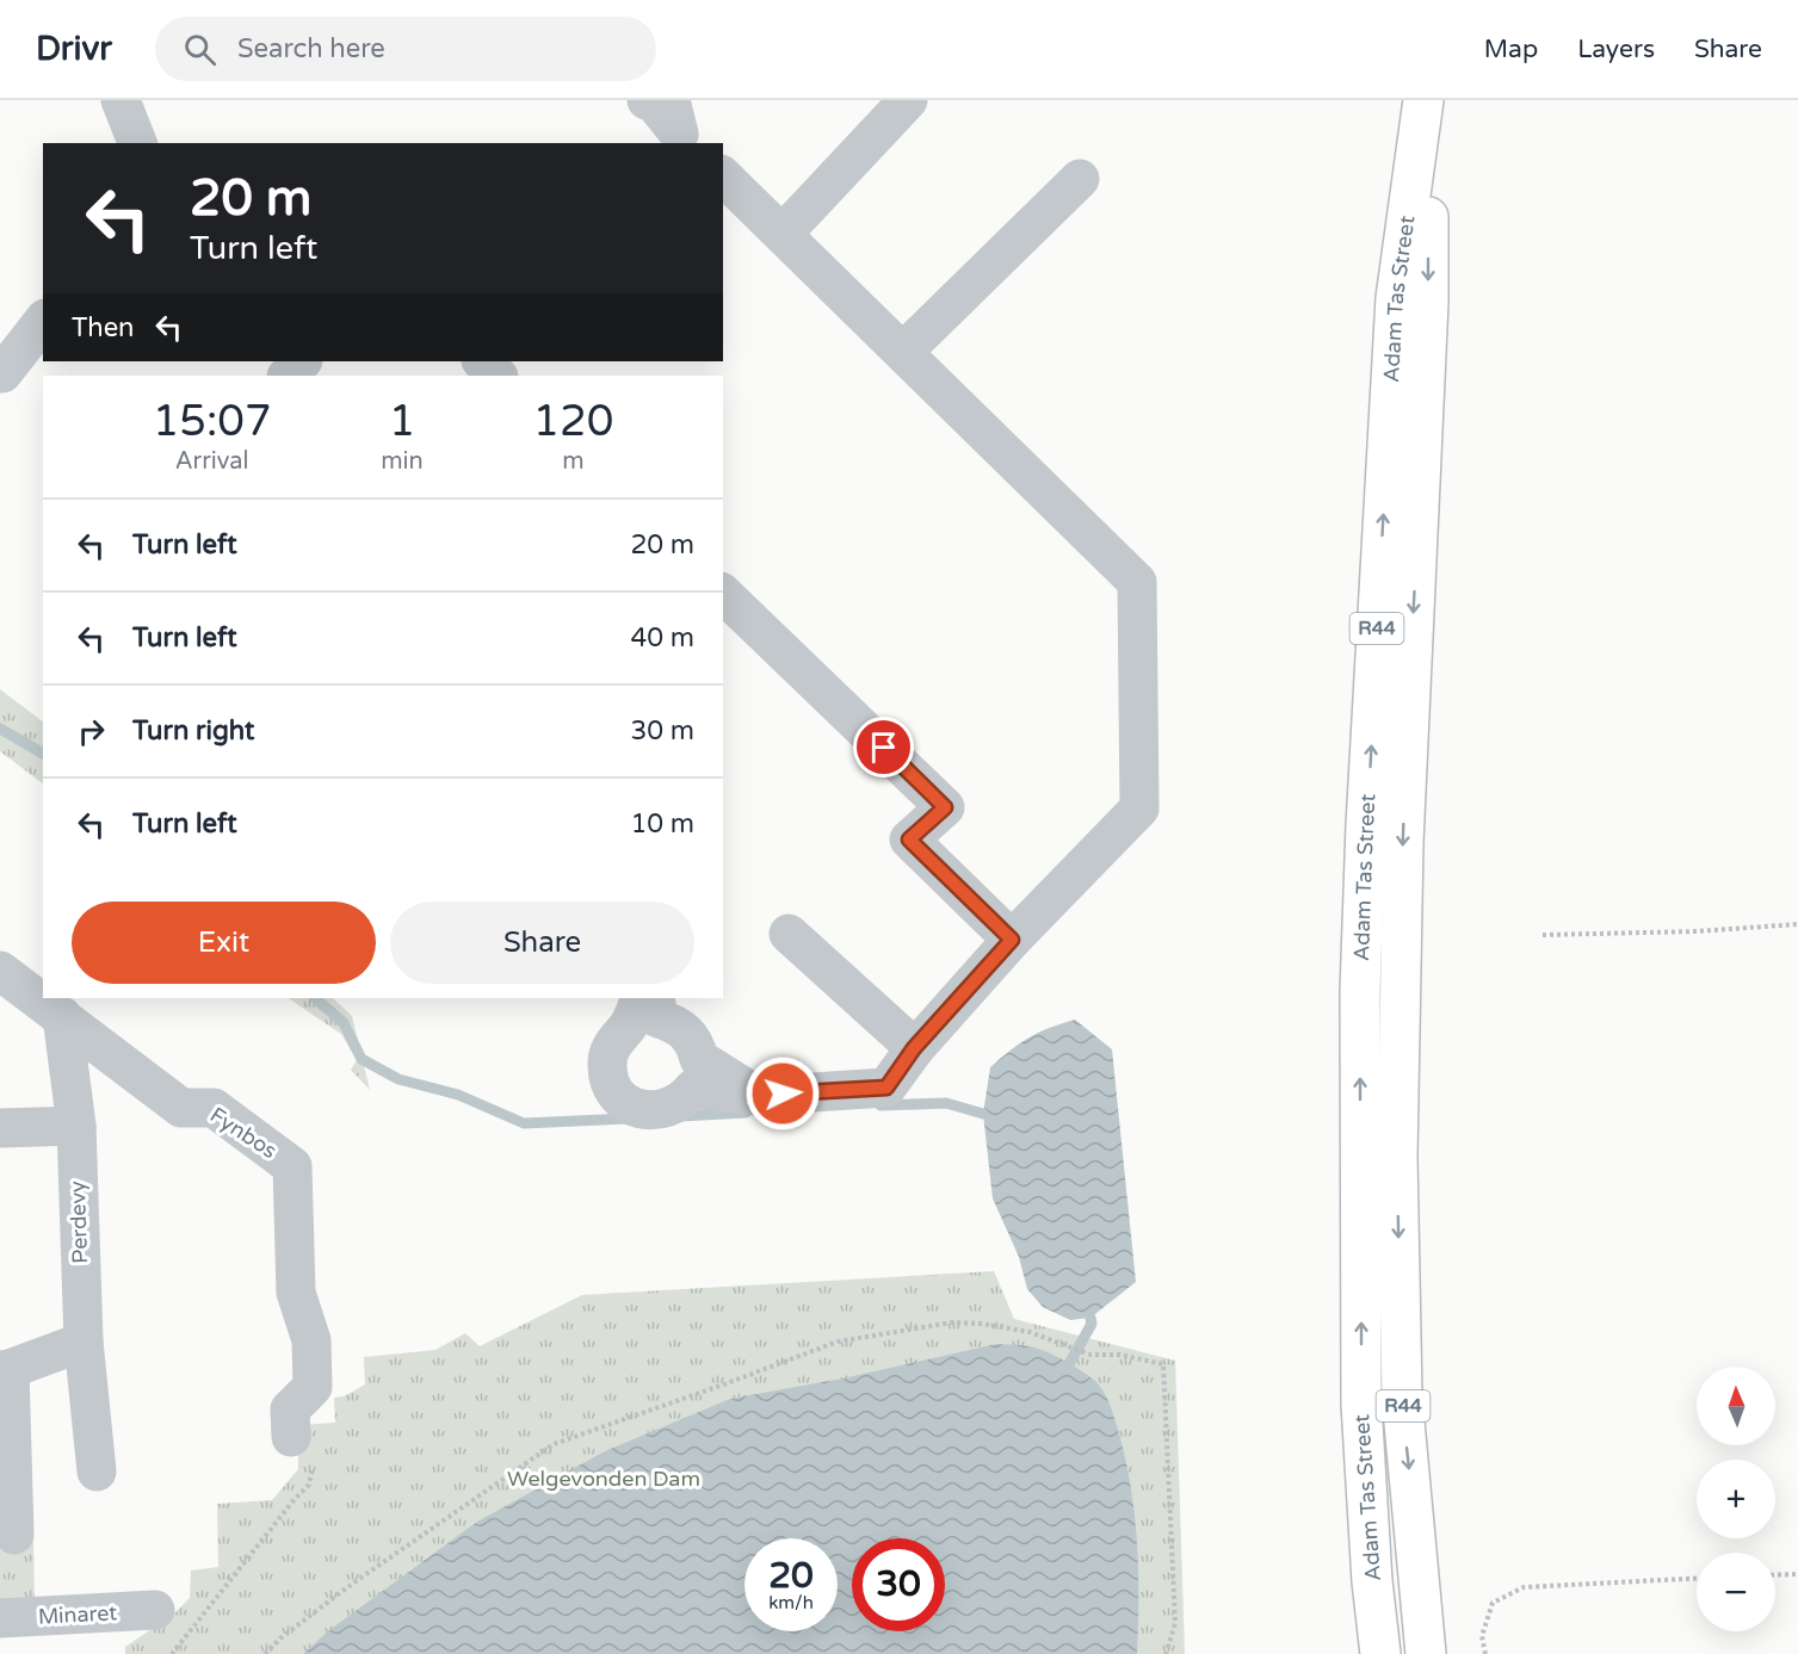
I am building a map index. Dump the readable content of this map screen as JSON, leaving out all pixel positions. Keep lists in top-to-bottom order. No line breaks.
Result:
{"streets":{"main road":["Adam Tas Street","R44"],"street":["Fynbos","Perdevy","Minaret"]},"crossings":[["Fynbos","Perdevy"]],"parks":["Welgevonden Dam"],"north":"top","page":{"header":"Drivr","search":"Search here","nav":["Map","Layers","Share"],"turn":["20 m","Turn left"],"then":"Then","eta":["15:07","Arrival","1","min","120","m"],"list":[{"name":"Turn left","value":"20 m"},{"name":"Turn left","value":"40 m"},{"name":"Turn right","value":"30 m"},{"name":"Turn left","value":"10 m"}],"buttons":["Exit","Share"],"map_buttons":["+","−"],"speed":"20 km/h","limit":"30"}}
